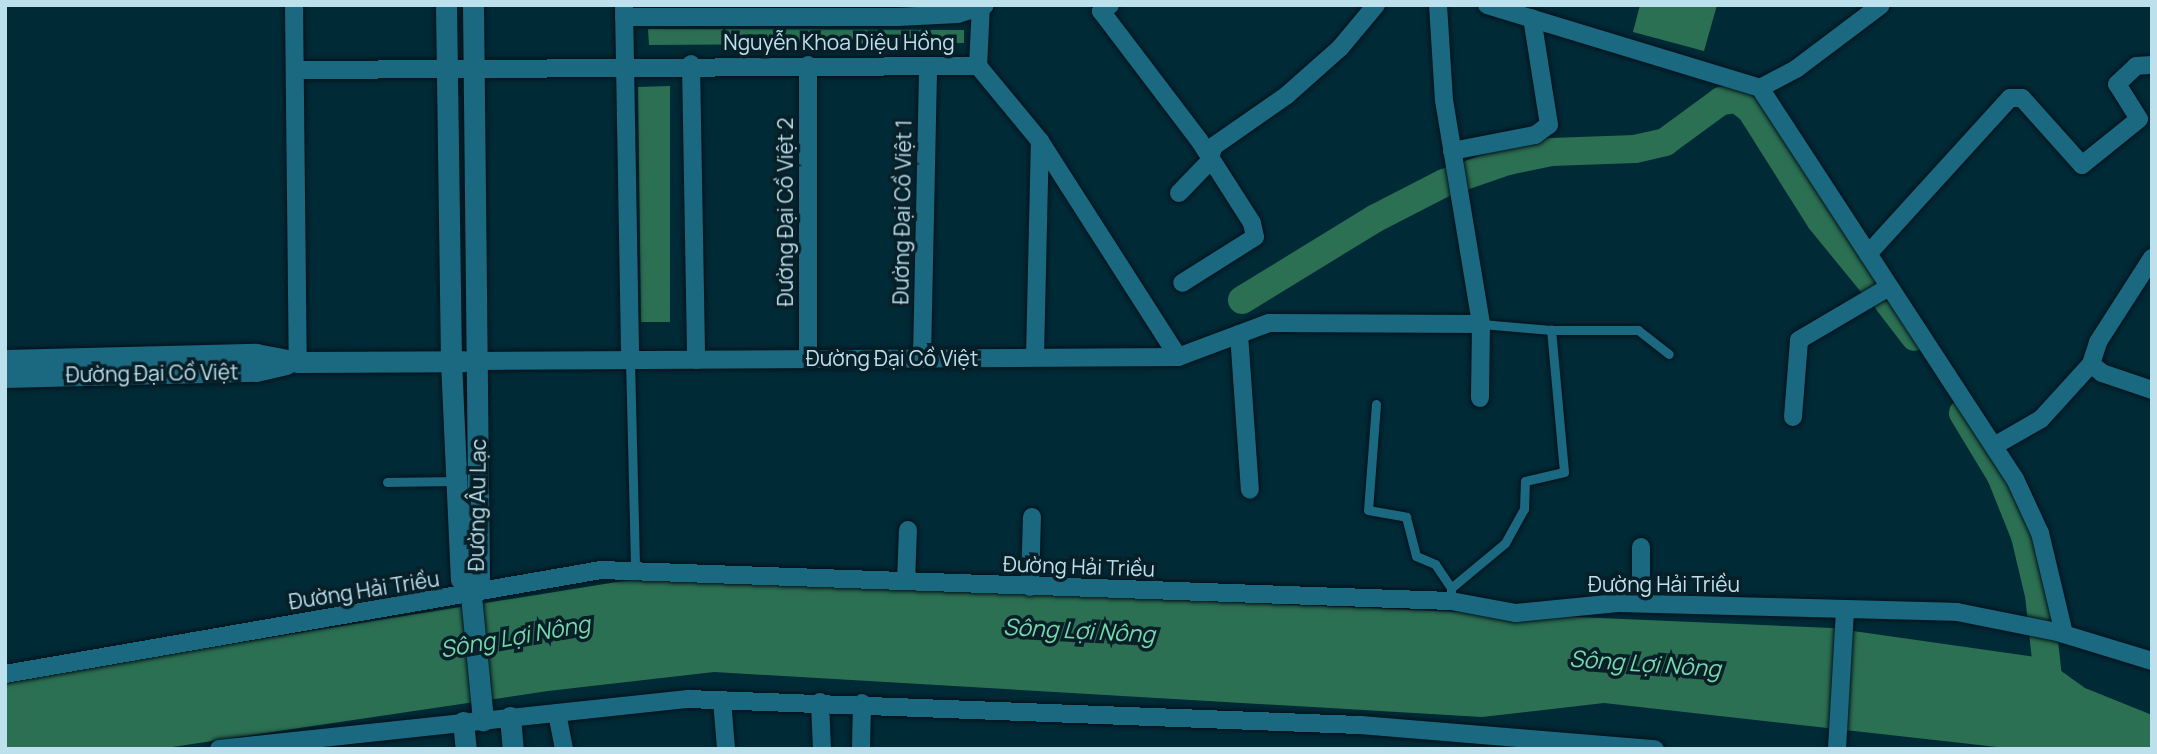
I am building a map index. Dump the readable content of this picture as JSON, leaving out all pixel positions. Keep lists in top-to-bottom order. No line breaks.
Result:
{"streets":{"street":["Nguyễn Khoa Diệu Hồng","Đường Đại Cồ Việt 2","Đường Đại Cồ Việt 1","Đường Đại Cồ Việt","Đường Âu Lạc","Đường Hải Triều"]},"crossings":[["Nguyễn Khoa Diệu Hồng","Đường Đại Cồ Việt 2"],["Nguyễn Khoa Diệu Hồng","Đường Đại Cồ Việt 1"],["Nguyễn Khoa Diệu Hồng","Đường Đại Cồ Việt"],["Nguyễn Khoa Diệu Hồng","Đường Âu Lạc"],["Đường Đại Cồ Việt 2","Đường Đại Cồ Việt"],["Đường Đại Cồ Việt 1","Đường Đại Cồ Việt"],["Đường Đại Cồ Việt","Đường Âu Lạc"],["Đường Âu Lạc","Đường Hải Triều"]],"water":["Sông Lợi Nông"]}
